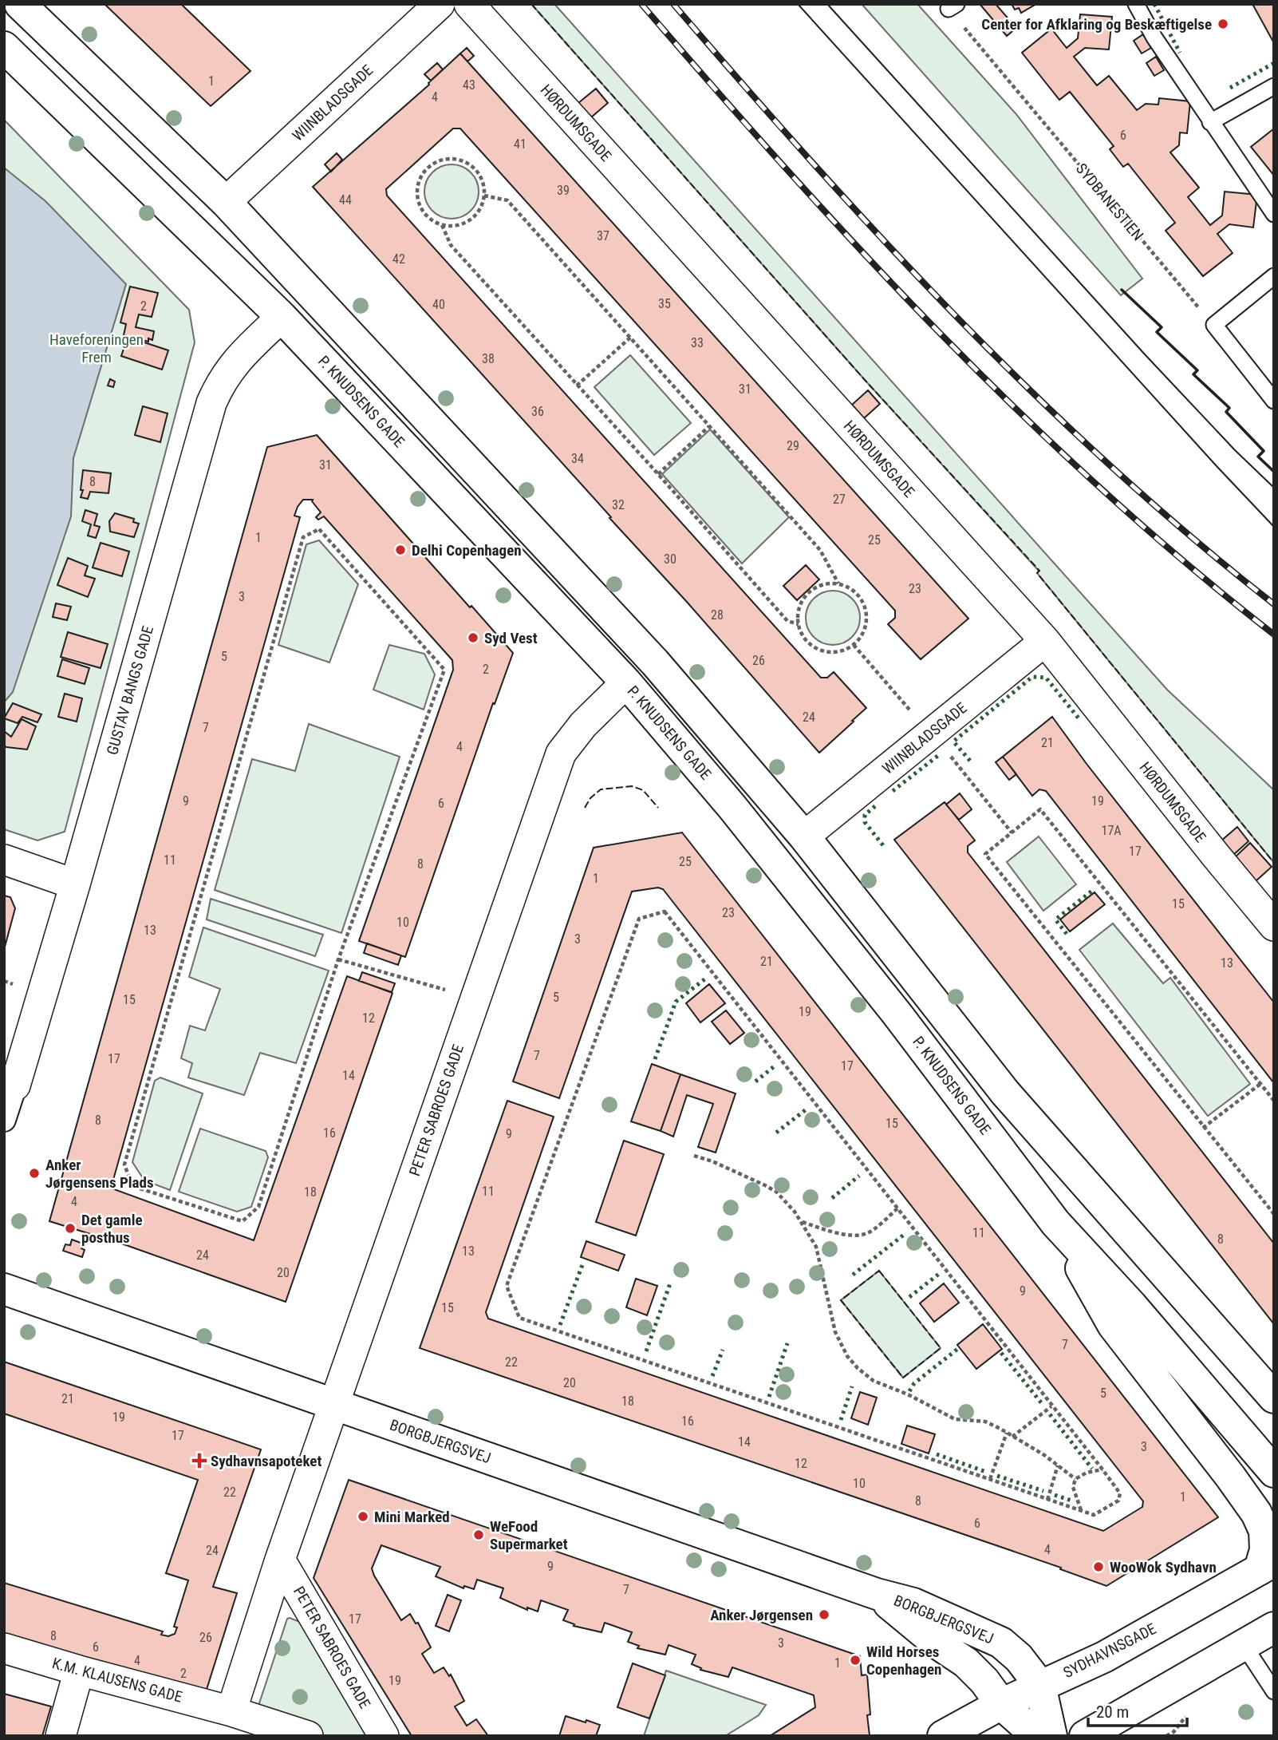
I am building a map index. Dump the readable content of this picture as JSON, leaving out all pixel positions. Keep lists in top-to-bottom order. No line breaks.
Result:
{"streets":{"main road":["P. KNUDSENS GADE","BORGBJERGSVEJ","SYDHAVNSGADE"],"street":["WIINBLADSGADE","HØRDUMSGADE","GUSTAV BANGS GADE","PETER SABROES GADE","K.M. KLAUSENS GADE"],"path":["SYDBANESTIEN"]},"crossings":[["WIINBLADSGADE","HØRDUMSGADE"],["P. KNUDSENS GADE","GUSTAV BANGS GADE"],["P. KNUDSENS GADE","PETER SABROES GADE"],["PETER SABROES GADE","BORGBJERGSVEJ"],["PETER SABROES GADE","K.M. KLAUSENS GADE"],["BORGBJERGSVEJ","SYDHAVNSGADE"]],"parks":["Haveforeningen Frem"],"places":{"other":["Center for Afklaring og Beskæftigelse","Delhi Copenhagen","Syd Vest","Anker Jørgensens Plads","Det gamle posthus","Mini Marked","WeFood Supermarket","WooWok Sydhavn","Anker Jørgensen","Wild Horses Copenhagen"],"health":["Sydhavnsapoteket"]},"house_numbers":["1","43","4","6","41","39","44","37","42","35","40","2","33","38","31","36","29","34","31","8","27","32","1","25","30","23","3","28","5","26","2","24","7","21","4","9","19","6","17A","17","11","25","8","1","15","23","10","13","3","21","13","5","15","19","12","7","17","17","14","8","15","16","9","11","18","4","11","8","13","24","20","9","15","7","22","20","5","21","18","19","16","17","14","3","12","10","22","1","8","6","4","24","9","7","17","8","26","3","6","4","1","2","19"],"scale_bar":"20 m"}
